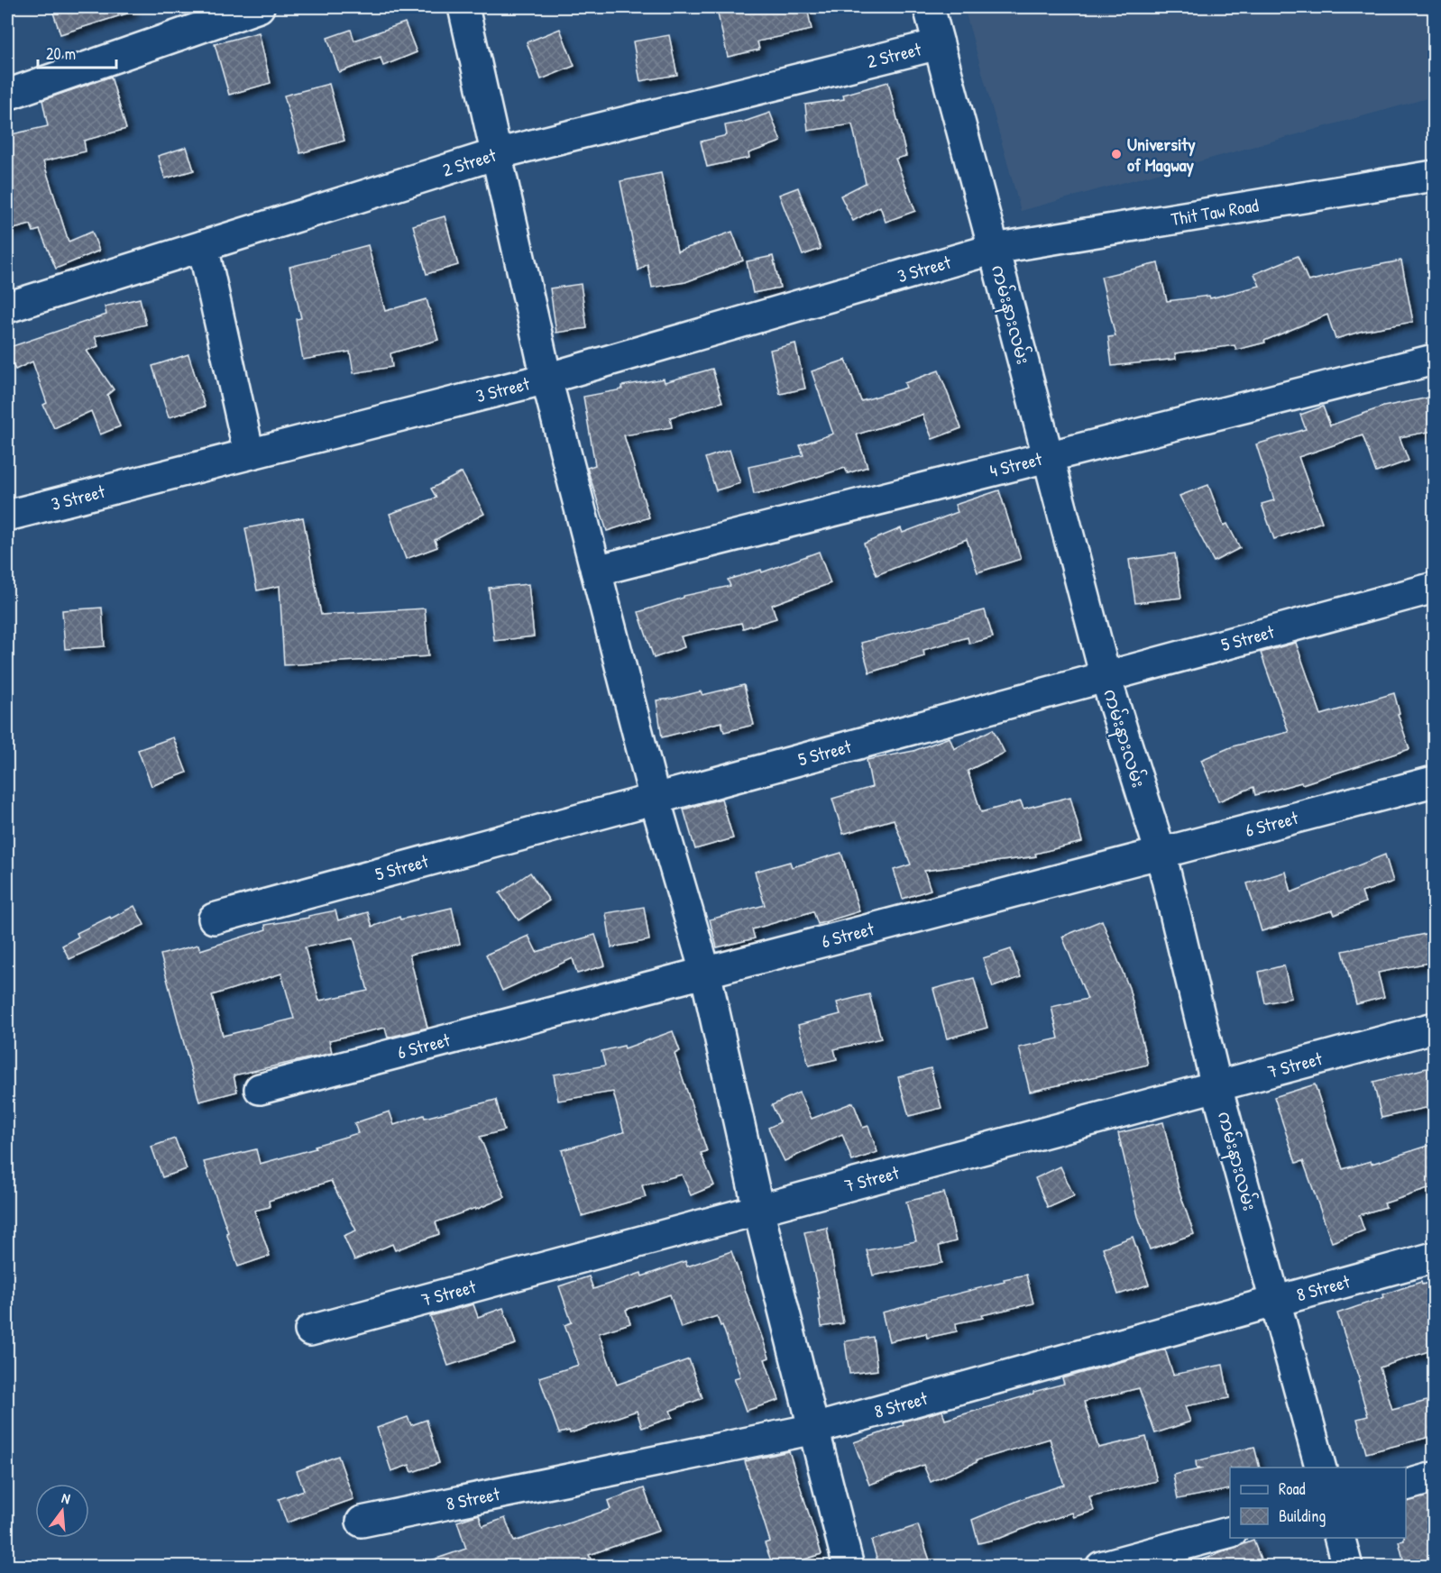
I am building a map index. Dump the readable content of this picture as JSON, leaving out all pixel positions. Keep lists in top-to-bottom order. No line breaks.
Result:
{"streets":{"street":["2 Street","Thit Taw Road","3 Street","ကမ်းနားလမ်း","4 Street","5 Street","6 Street","7 Street","8 Street"]},"crossings":[["2 Street","ကမ်းနားလမ်း"],["Thit Taw Road","3 Street"],["Thit Taw Road","ကမ်းနားလမ်း"],["3 Street","ကမ်းနားလမ်း"],["ကမ်းနားလမ်း","4 Street"],["ကမ်းနားလမ်း","5 Street"],["ကမ်းနားလမ်း","6 Street"],["ကမ်းနားလမ်း","7 Street"],["ကမ်းနားလမ်း","8 Street"]],"places":["University of Magway"],"legend":["Road","Building"],"scale_bar":"20 m","north":"top"}
